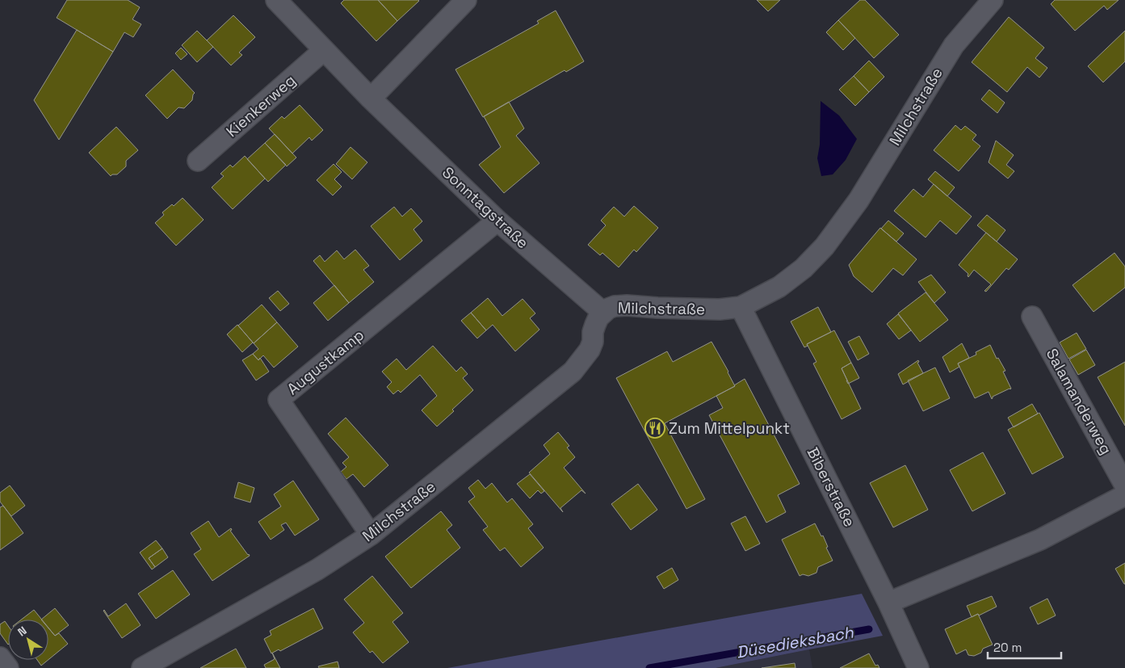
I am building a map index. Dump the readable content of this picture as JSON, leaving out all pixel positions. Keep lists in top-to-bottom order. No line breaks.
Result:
{"streets":{"street":["Kienkerweg","Milchstraße","Sonntagstraße","Augustkamp","Salamanderweg","Biberstraße"]},"crossings":[["Kienkerweg","Sonntagstraße"],["Milchstraße","Sonntagstraße"],["Milchstraße","Augustkamp"],["Milchstraße","Biberstraße"],["Sonntagstraße","Augustkamp"]],"water":["Düsedieksbach"],"places":{"restaurant":["Zum Mittelpunkt"]},"scale_bar":"20 m","north":"top left"}
